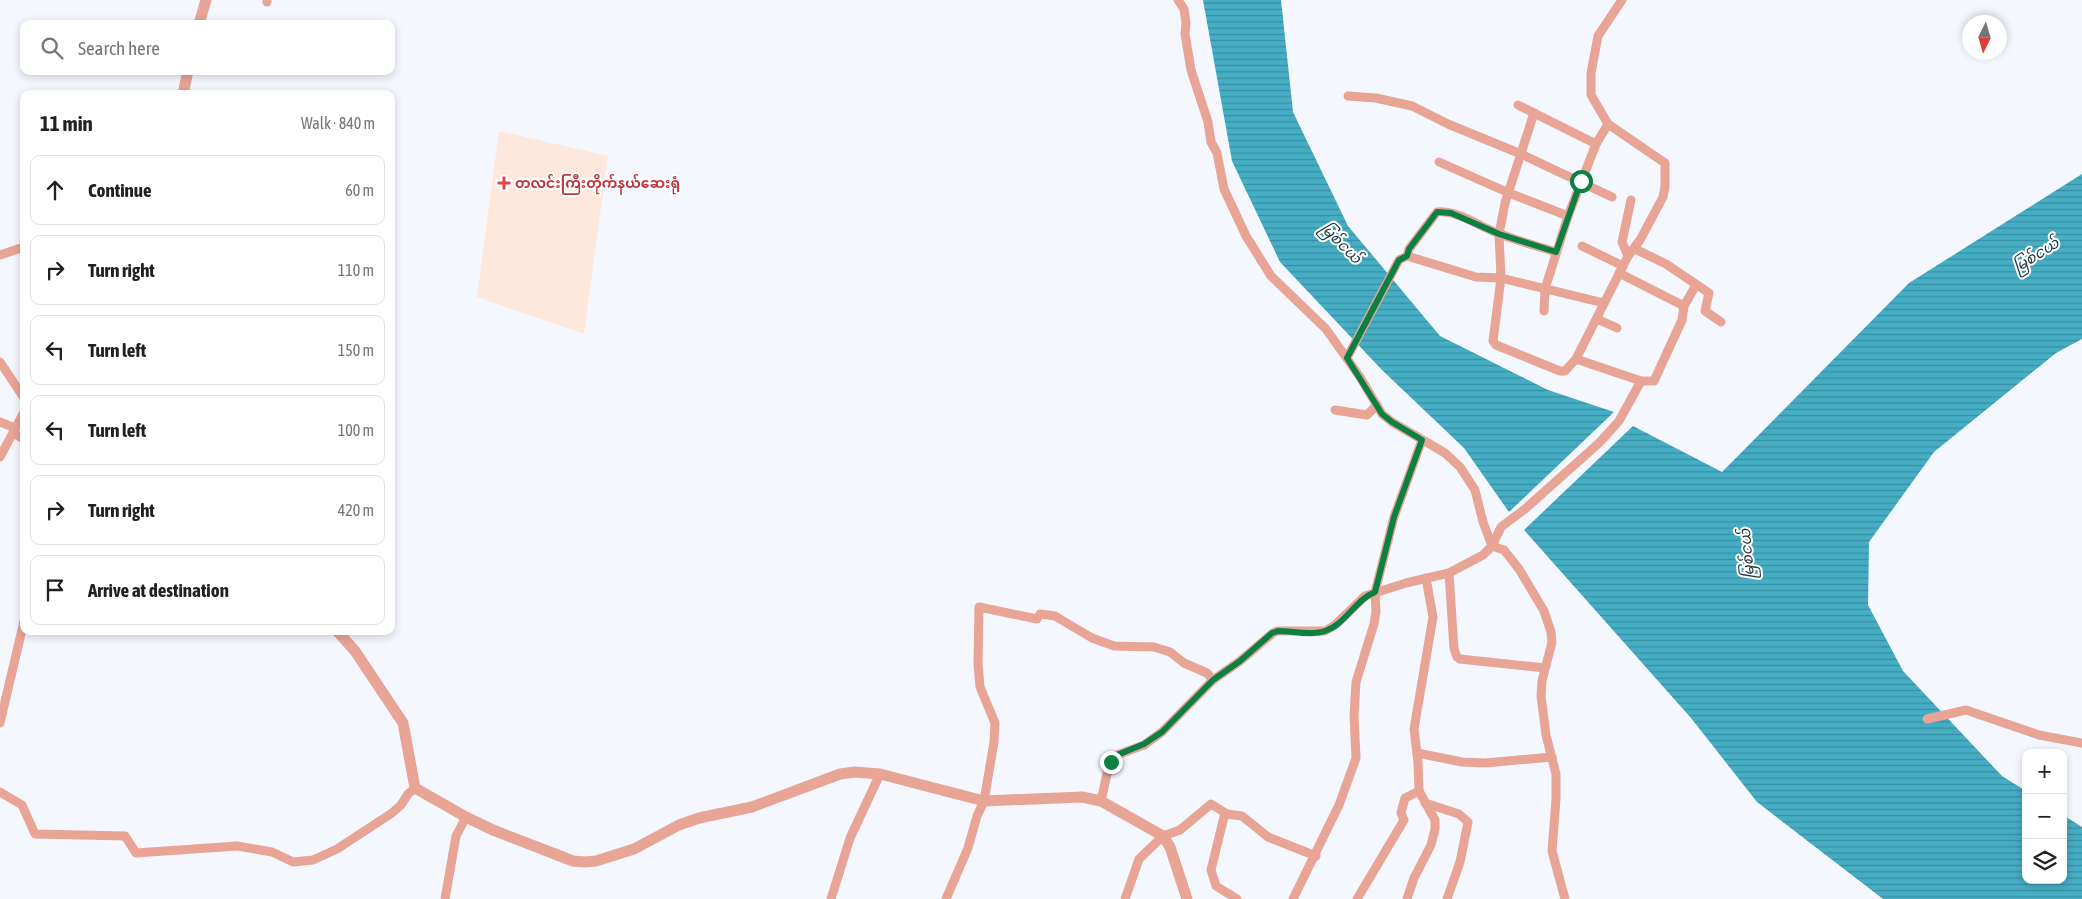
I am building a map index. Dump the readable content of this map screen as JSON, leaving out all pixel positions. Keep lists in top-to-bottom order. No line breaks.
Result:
{"water":["မြစ်ငယ်"],"places":{"health":["တလင်းကြီးတိုက်နယ်ဆေးရုံ"]},"north":"bottom","page":{"search":"Search here","heading":["11 min","Walk · 840 m"],"list":[["Continue","60 m"],["Turn right","110 m"],["Turn left","150 m"],["Turn left","100 m"],["Turn right","420 m"],"Arrive at destination"],"map_buttons":["+","−"]}}
